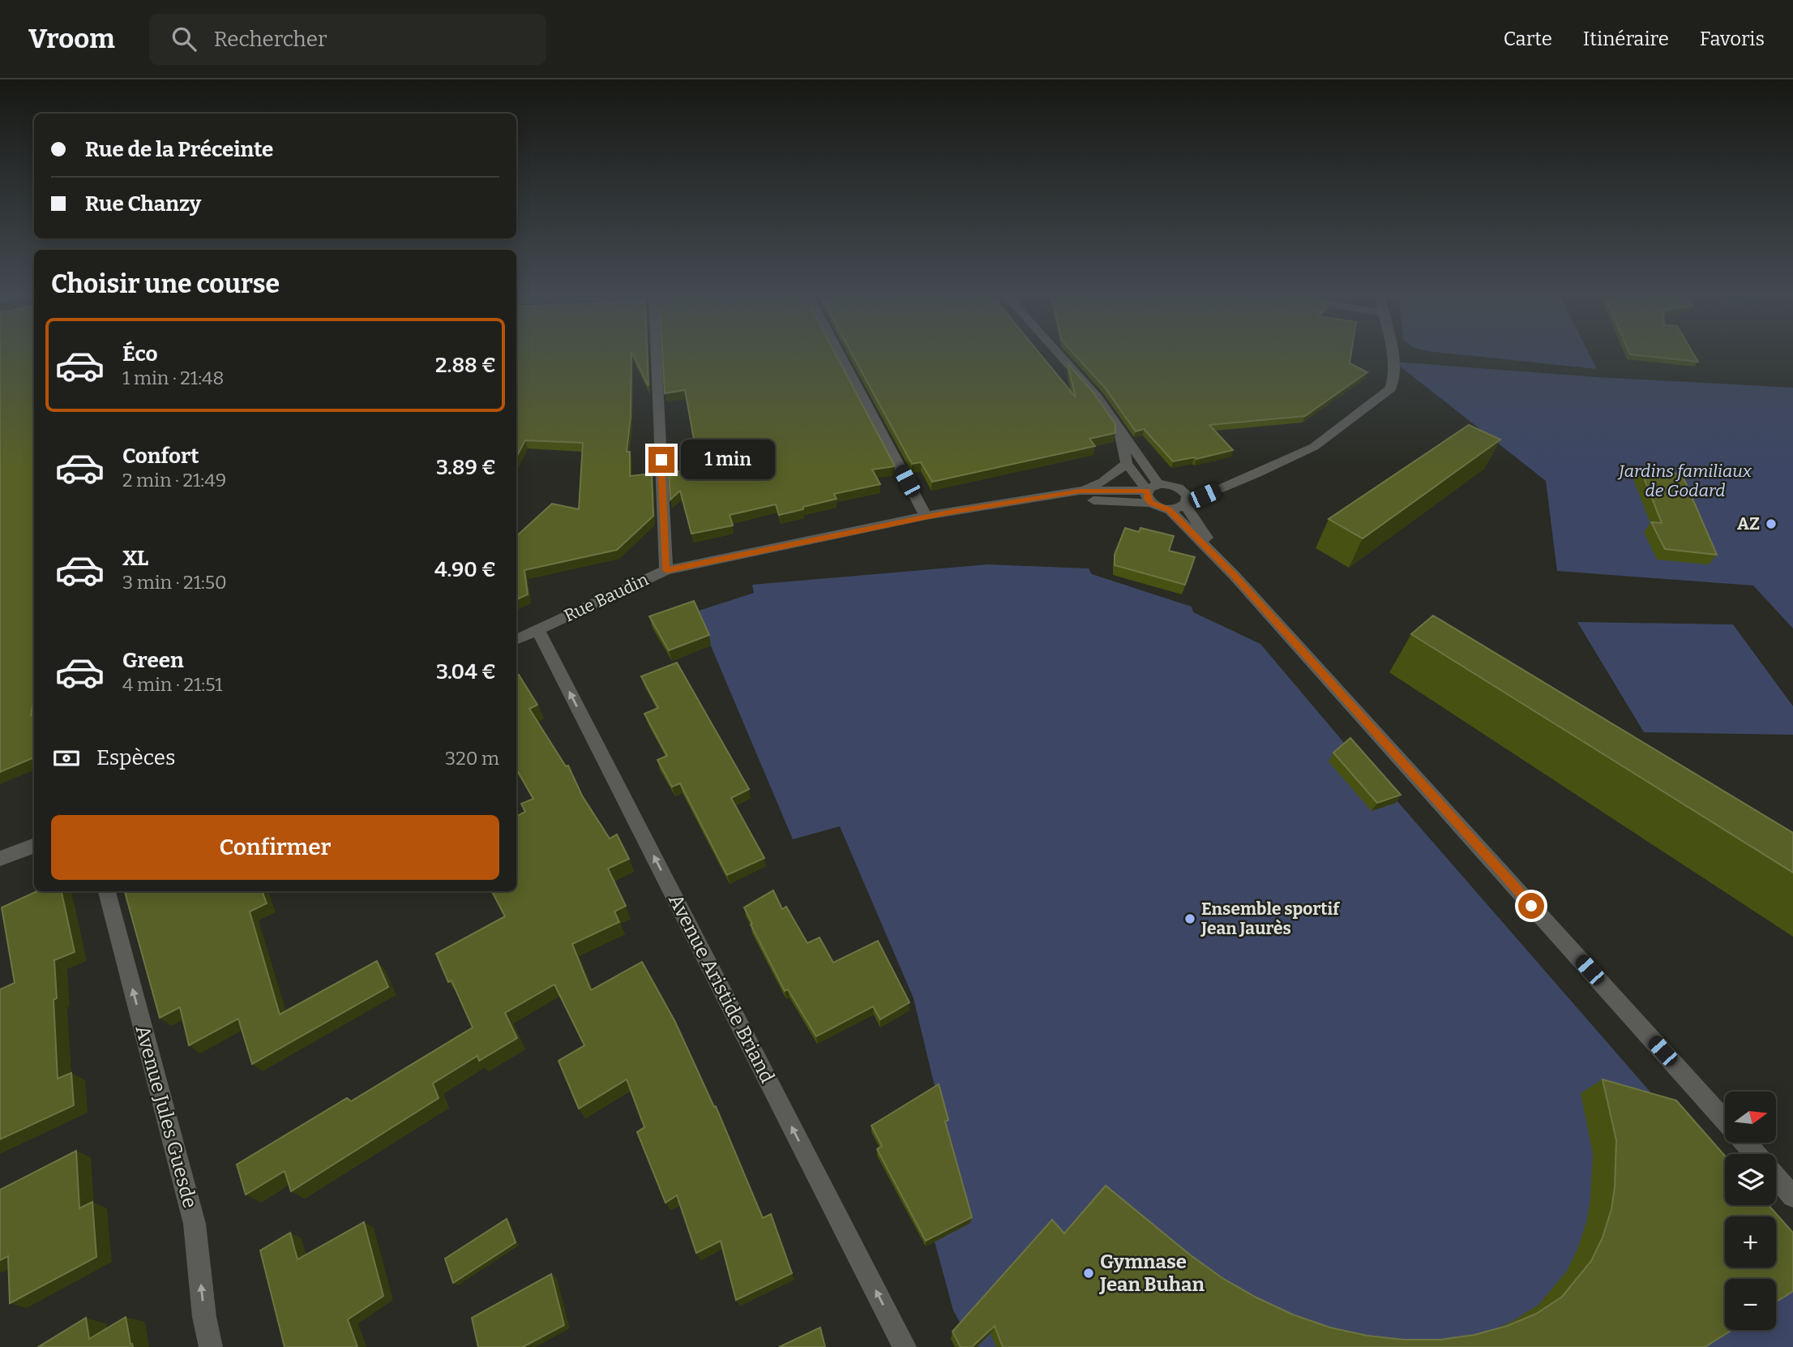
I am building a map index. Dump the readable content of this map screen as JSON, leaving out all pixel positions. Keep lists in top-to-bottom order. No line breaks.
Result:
{"streets":{"street":["Rue Baudin","Avenue Aristide Briand","Avenue Jules Guesde"]},"crossings":[["Rue Baudin","Avenue Aristide Briand"]],"one_way":["Avenue Aristide Briand","Avenue Jules Guesde"],"parks":["Jardins familiaux de Godard"],"places":["AZ","Ensemble sportif Jean Jaurès","Gymnase Jean Buhan"],"north":"right","page":{"header":"Vroom","search":"Rechercher","nav":["Carte","Itinéraire","Favoris"],"banner":["Rue de la Préceinte","Rue Chanzy"],"heading":"Choisir une course","list":[{"name":"Éco","note":"1 min · 21:48","value":"2.88 €"},{"name":"Confort","note":"2 min · 21:49","value":"3.89 €"},{"name":"XL","note":"3 min · 21:50","value":"4.90 €"},{"name":"Green","note":"4 min · 21:51","value":"3.04 €"}],"bubble":"1 min","pay":["Espèces","320 m"],"buttons":"Confirmer","map_buttons":["+","−"]}}
